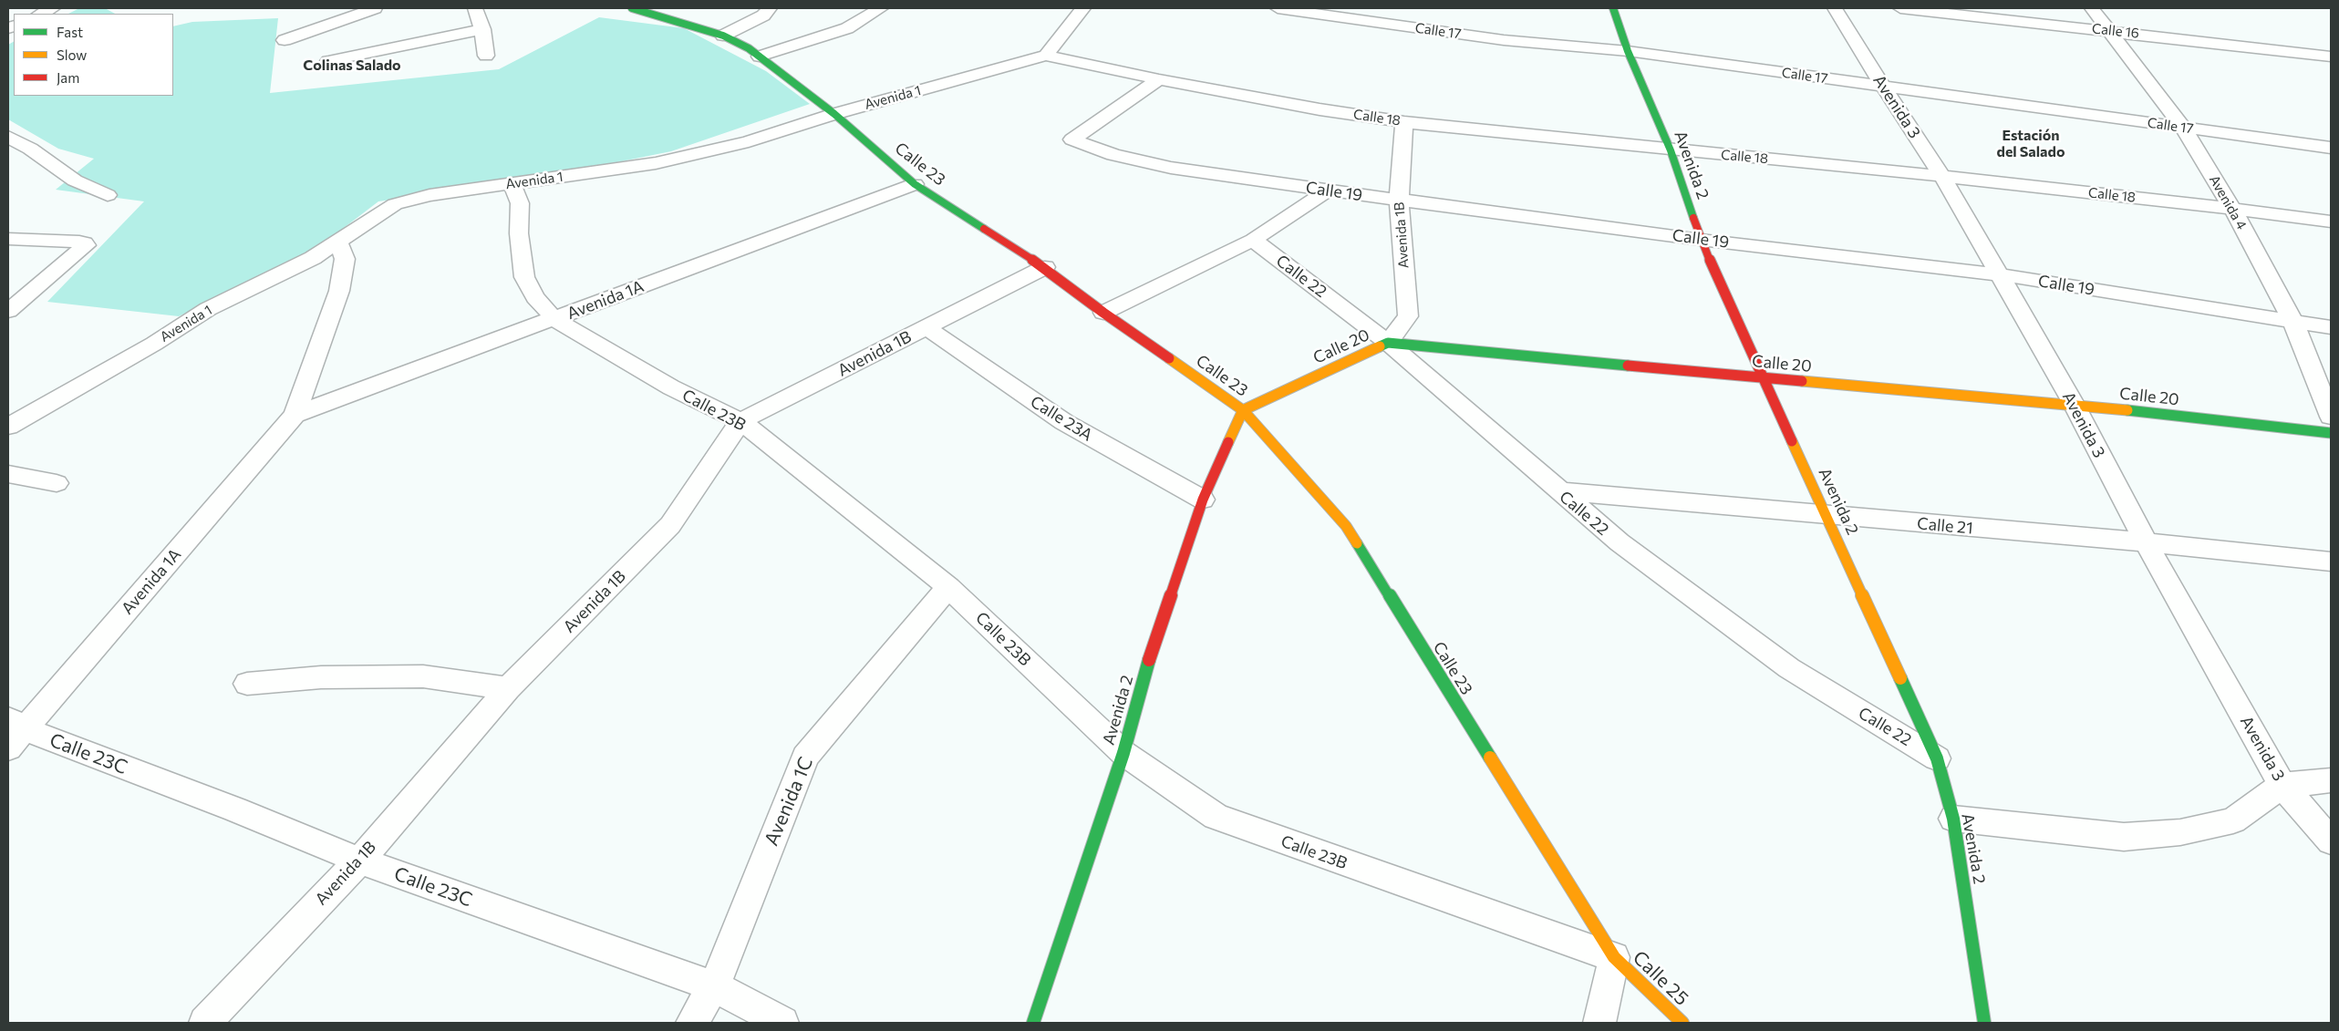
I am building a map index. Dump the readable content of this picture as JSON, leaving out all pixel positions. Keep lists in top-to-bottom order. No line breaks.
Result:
{"streets":{"street":["Calle 17","Calle 16","Avenida 1","Avenida 3","Calle 18","Calle 23","Avenida 2","Calle 19","Avenida 4","Avenida 1B","Calle 22","Avenida 1A","Calle 20","Calle 23B","Calle 23A","Calle 21","Calle 23C","Avenida 1C","Calle 25"]},"crossings":[["Calle 17","Avenida 3"],["Calle 17","Avenida 2"],["Calle 17","Avenida 4"],["Calle 16","Avenida 4"],["Avenida 1","Calle 18"],["Avenida 1","Calle 23"],["Avenida 1","Avenida 1A"],["Avenida 1","Calle 23B"],["Avenida 3","Calle 18"],["Avenida 3","Calle 19"],["Avenida 3","Calle 20"],["Avenida 3","Calle 21"],["Calle 18","Avenida 2"],["Calle 18","Calle 19"],["Calle 18","Avenida 4"],["Calle 18","Avenida 1B"],["Calle 23","Avenida 2"],["Calle 23","Avenida 1B"],["Calle 23","Avenida 1A"],["Calle 23","Calle 20"],["Calle 23","Calle 23B"],["Calle 23","Calle 25"],["Avenida 2","Calle 19"],["Avenida 2","Calle 22"],["Avenida 2","Calle 20"],["Avenida 2","Calle 23B"],["Avenida 2","Calle 23A"],["Avenida 2","Calle 21"],["Calle 19","Avenida 4"],["Calle 19","Avenida 1B"],["Avenida 1B","Calle 22"],["Avenida 1B","Calle 20"],["Avenida 1B","Calle 23B"],["Avenida 1B","Calle 23A"],["Avenida 1B","Calle 23C"],["Calle 22","Calle 20"],["Calle 22","Calle 21"],["Avenida 1A","Calle 23B"],["Avenida 1A","Calle 23C"],["Calle 23B","Avenida 1C"],["Calle 23B","Calle 25"],["Calle 23C","Avenida 1C"]],"districts":["Colinas Salado","Estación del Salado"],"legend":["Fast","Slow","Jam"]}
